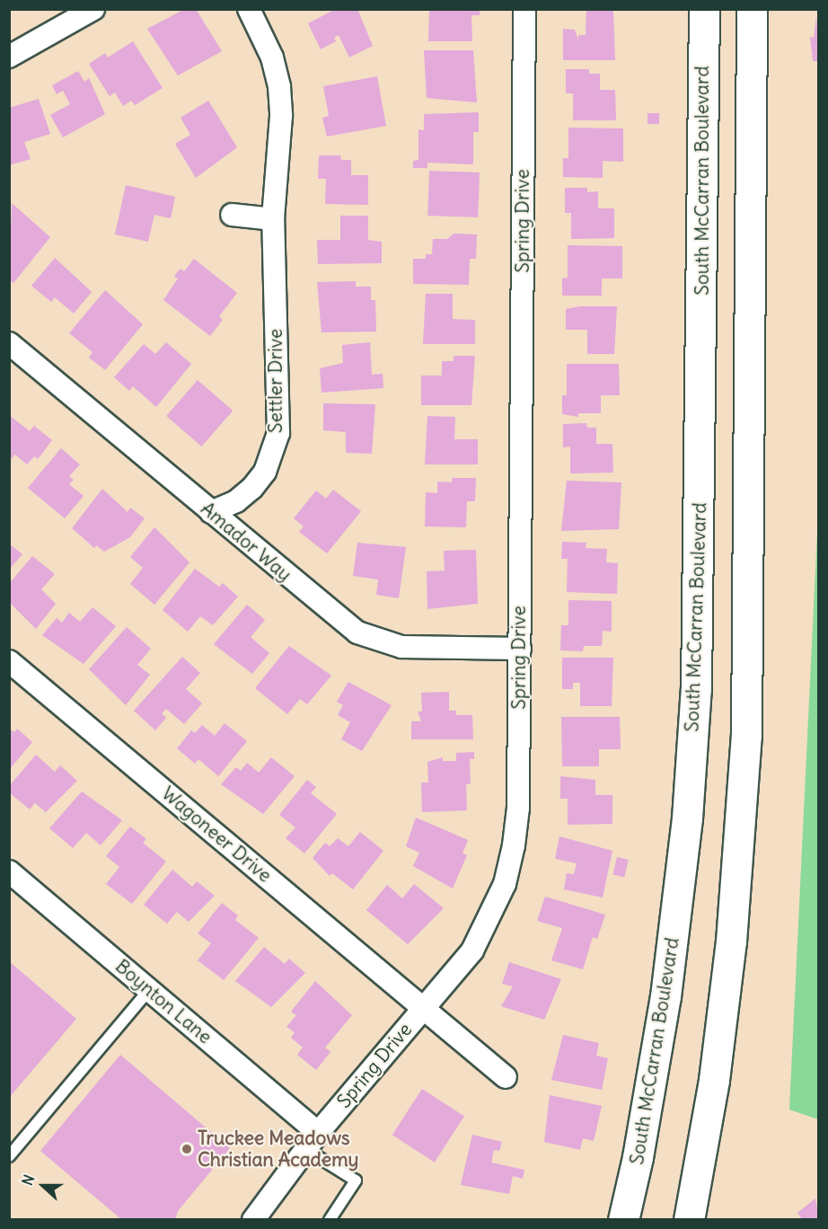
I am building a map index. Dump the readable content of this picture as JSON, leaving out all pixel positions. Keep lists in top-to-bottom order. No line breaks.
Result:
{"streets":{"main road":["South McCarran Boulevard"],"street":["Spring Drive","Settler Drive","Amador Way","Wagoneer Drive","Boynton Lane"]},"crossings":[["Spring Drive","Amador Way"],["Spring Drive","Wagoneer Drive"],["Spring Drive","Boynton Lane"],["Settler Drive","Amador Way"]],"places":["Truckee Meadows Christian Academy"],"north":"left"}
